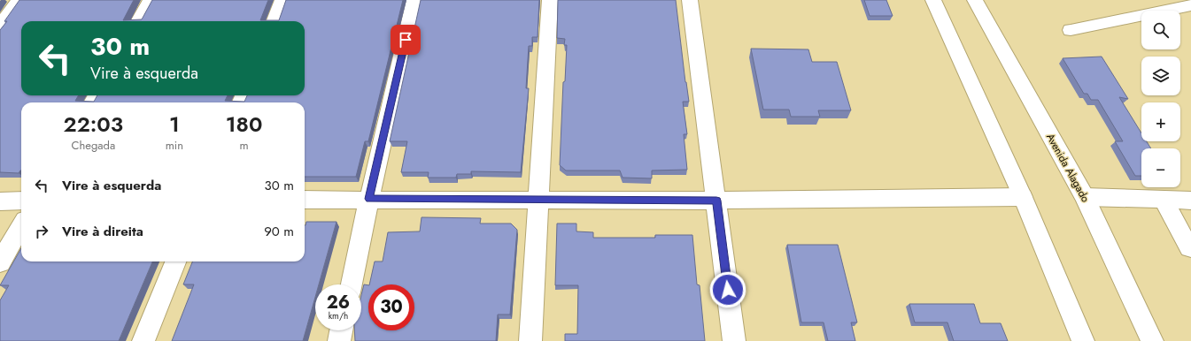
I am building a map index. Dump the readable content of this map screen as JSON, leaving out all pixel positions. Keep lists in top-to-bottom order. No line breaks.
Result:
{"streets":{"street":["Avenida Alagado"]},"page":{"map_buttons":["+","−"],"turn":["30 m","Vire à esquerda"],"eta":["22:03","Chegada","1","min","180","m"],"list":[{"name":"Vire à esquerda","value":"30 m"},{"name":"Vire à direita","value":"90 m"}],"speed":"26 km/h","limit":"30"}}
